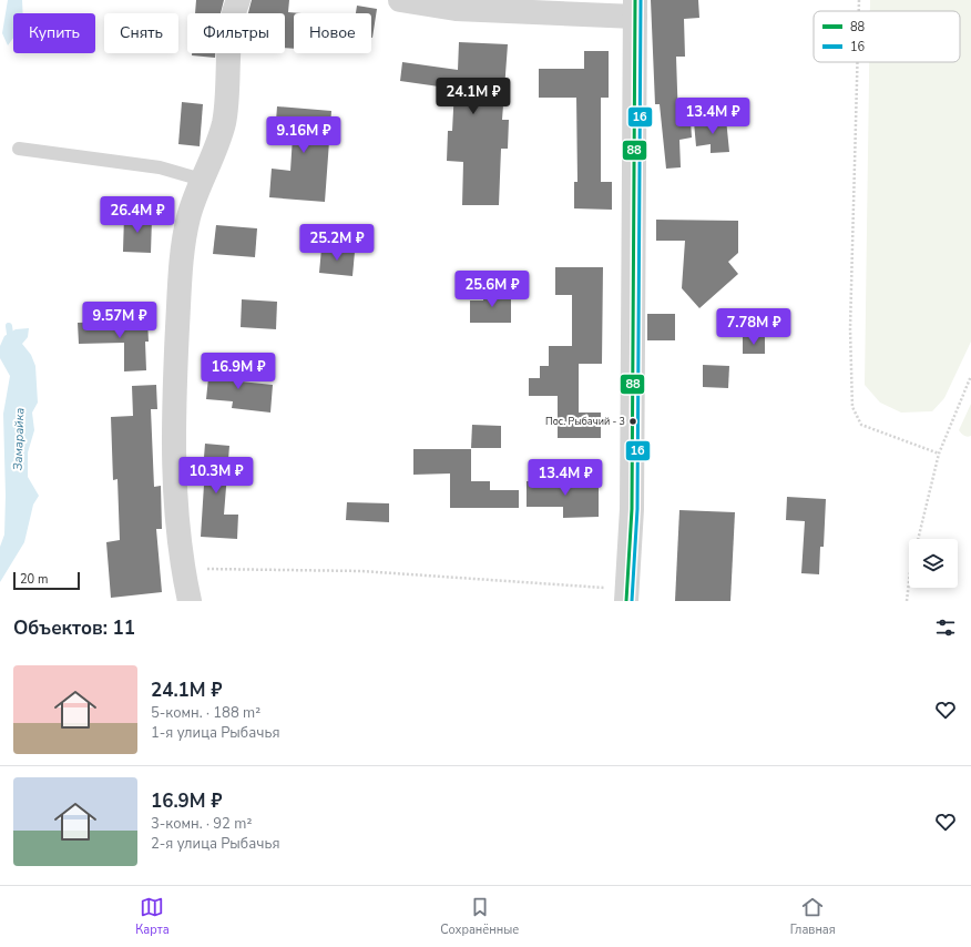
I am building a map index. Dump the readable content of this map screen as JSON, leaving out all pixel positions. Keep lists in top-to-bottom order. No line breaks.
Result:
{"water":["Замарайка"],"places":["Пос. Рыбачий - 3"],"lines":["transit line 88","transit line 16"],"legend":["88","16"],"scale_bar":"20 m","page":{"chip":["Купить","Снять","Фильтры","Новое"],"price":["24.1M ₽","13.4M ₽","9.16M ₽","26.4M ₽","25.2M ₽","25.6M ₽","9.57M ₽","7.78M ₽","16.9M ₽","10.3M ₽","13.4M ₽"],"scale":"20 m","heading":"Объектов: 11","list":[{"name":"24.1M ₽","note":"5-комн. · 188 m² · 1-я улица Рыбачья"},{"name":"16.9M ₽","note":"3-комн. · 92 m² · 2-я улица Рыбачья"}],"tabs":["Карта","Сохранённые","Главная"]}}
